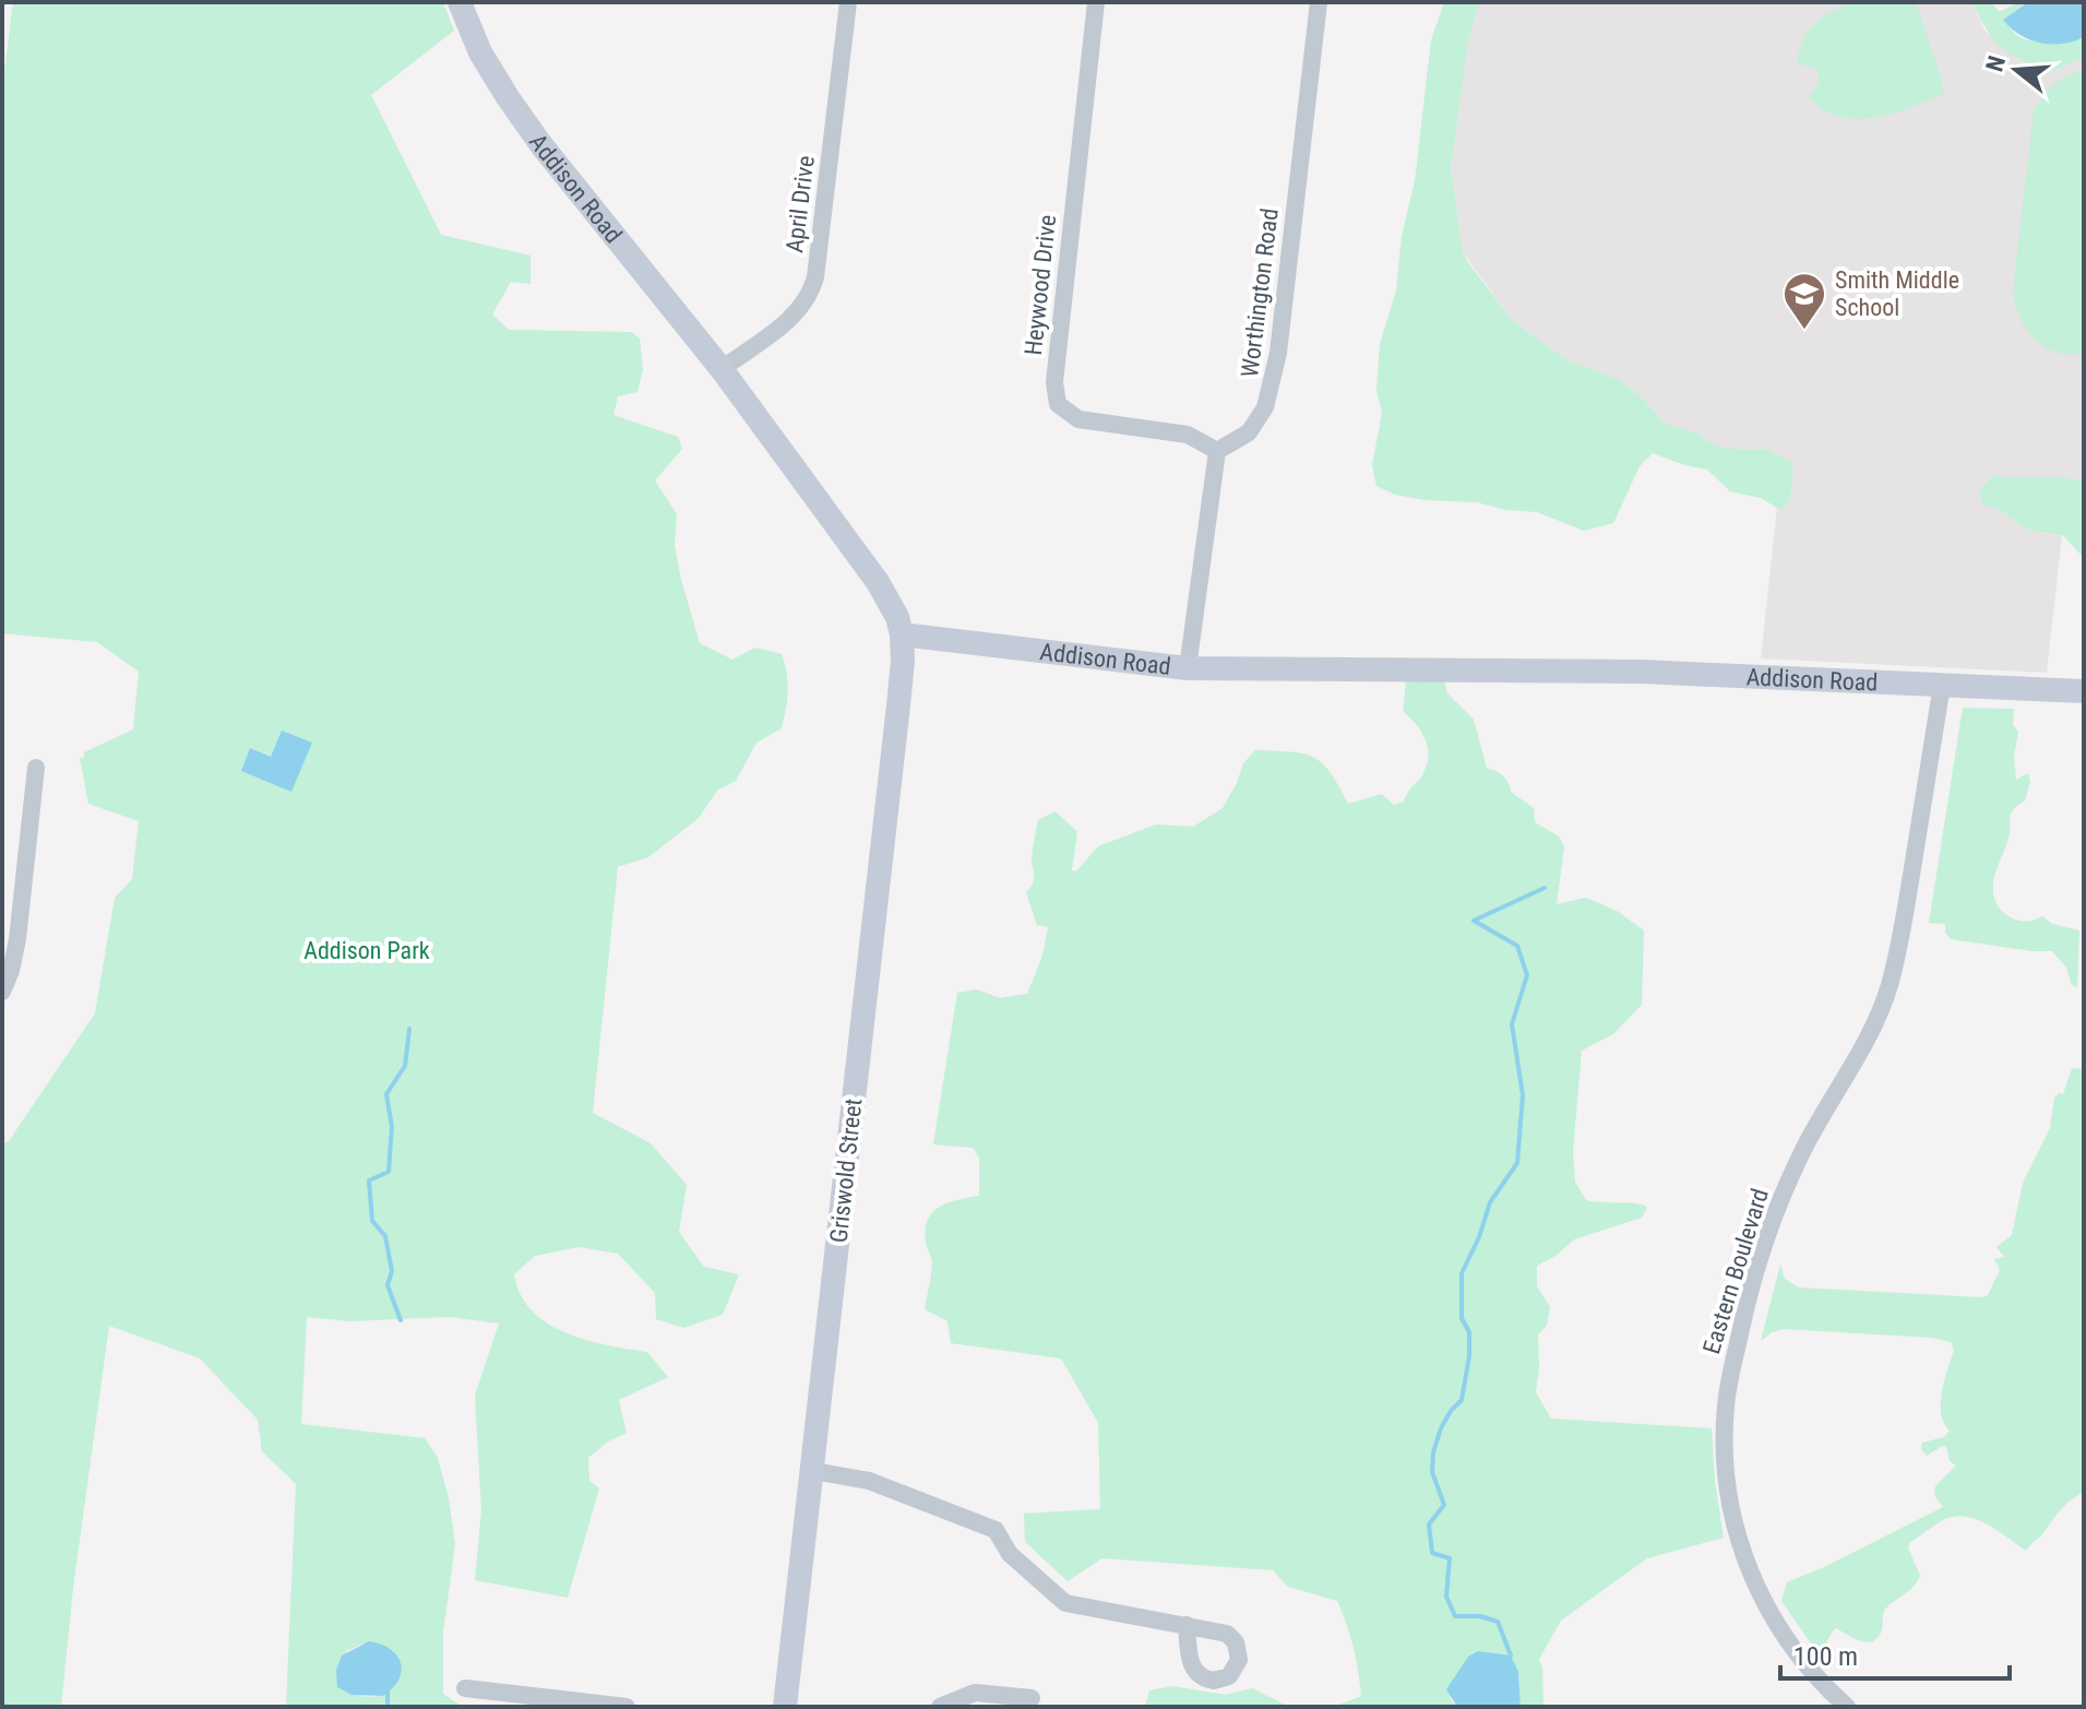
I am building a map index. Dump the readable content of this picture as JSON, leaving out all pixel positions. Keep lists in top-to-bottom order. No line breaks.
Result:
{"streets":{"main road":["Addison Road","Griswold Street"],"street":["April Drive","Heywood Drive","Worthington Road","Eastern Boulevard"]},"crossings":[["Addison Road","April Drive"],["Addison Road","Griswold Street"],["Addison Road","Eastern Boulevard"],["Heywood Drive","Worthington Road"]],"parks":["Addison Park"],"places":{"school or university":["Smith Middle School"]},"scale_bar":"100 m","north":"left"}
